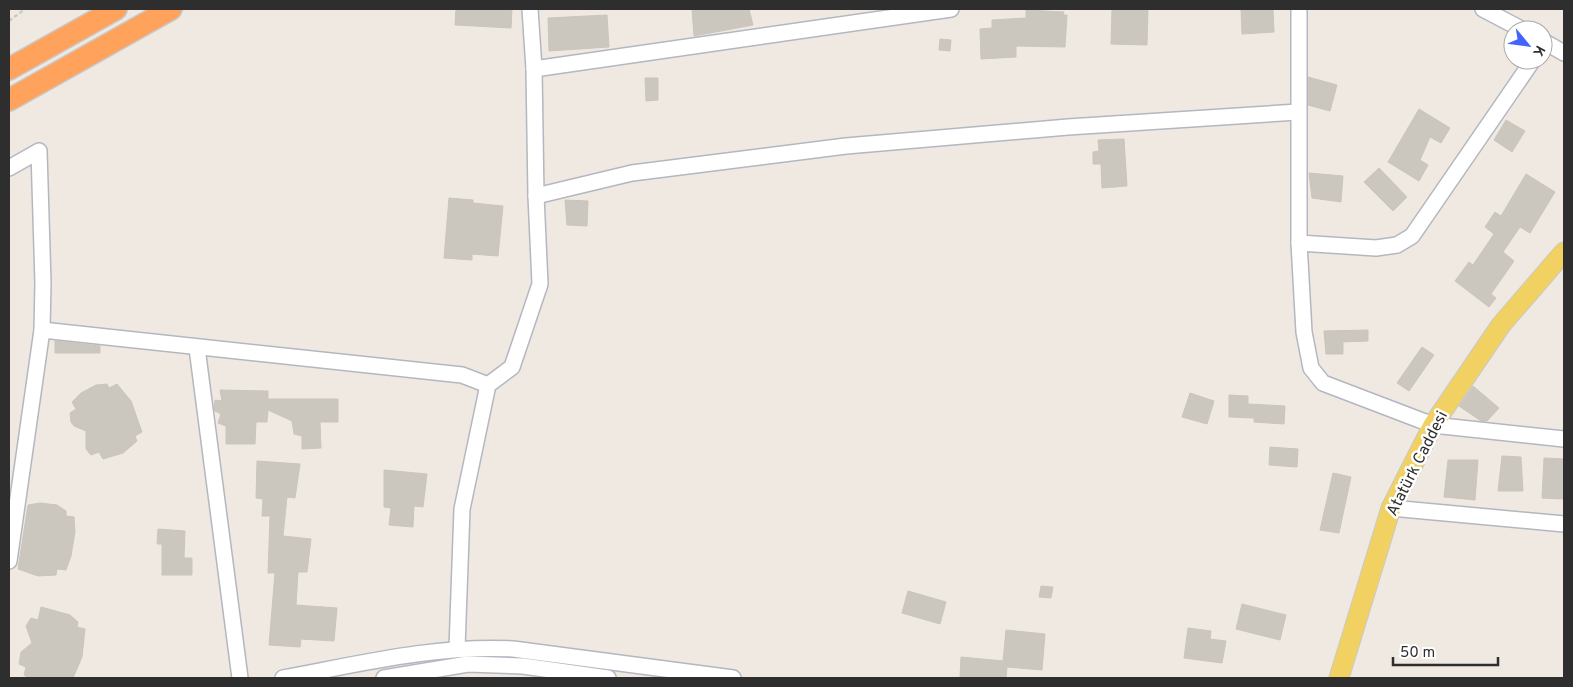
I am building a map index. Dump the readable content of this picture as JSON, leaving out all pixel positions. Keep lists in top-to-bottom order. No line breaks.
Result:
{"streets":{"main road":["Atatürk Caddesi"]},"scale_bar":"50 m","north":"bottom right"}
